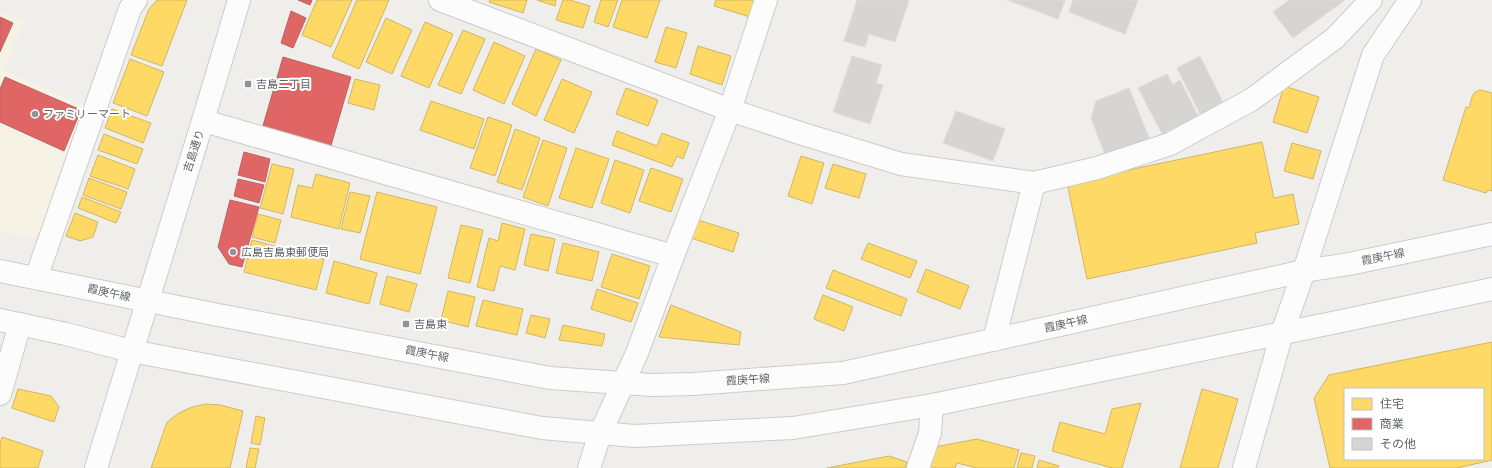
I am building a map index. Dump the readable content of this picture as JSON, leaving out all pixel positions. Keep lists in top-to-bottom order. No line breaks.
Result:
{"streets":{"street":["吉島通り","霞庚午線"]},"crossings":[["吉島通り","霞庚午線"]],"places":{"transit":["吉島二丁目","吉島東"],"other":["ファミリーマート","広島吉島東郵便局"]},"legend":["住宅","商業","その他"]}
